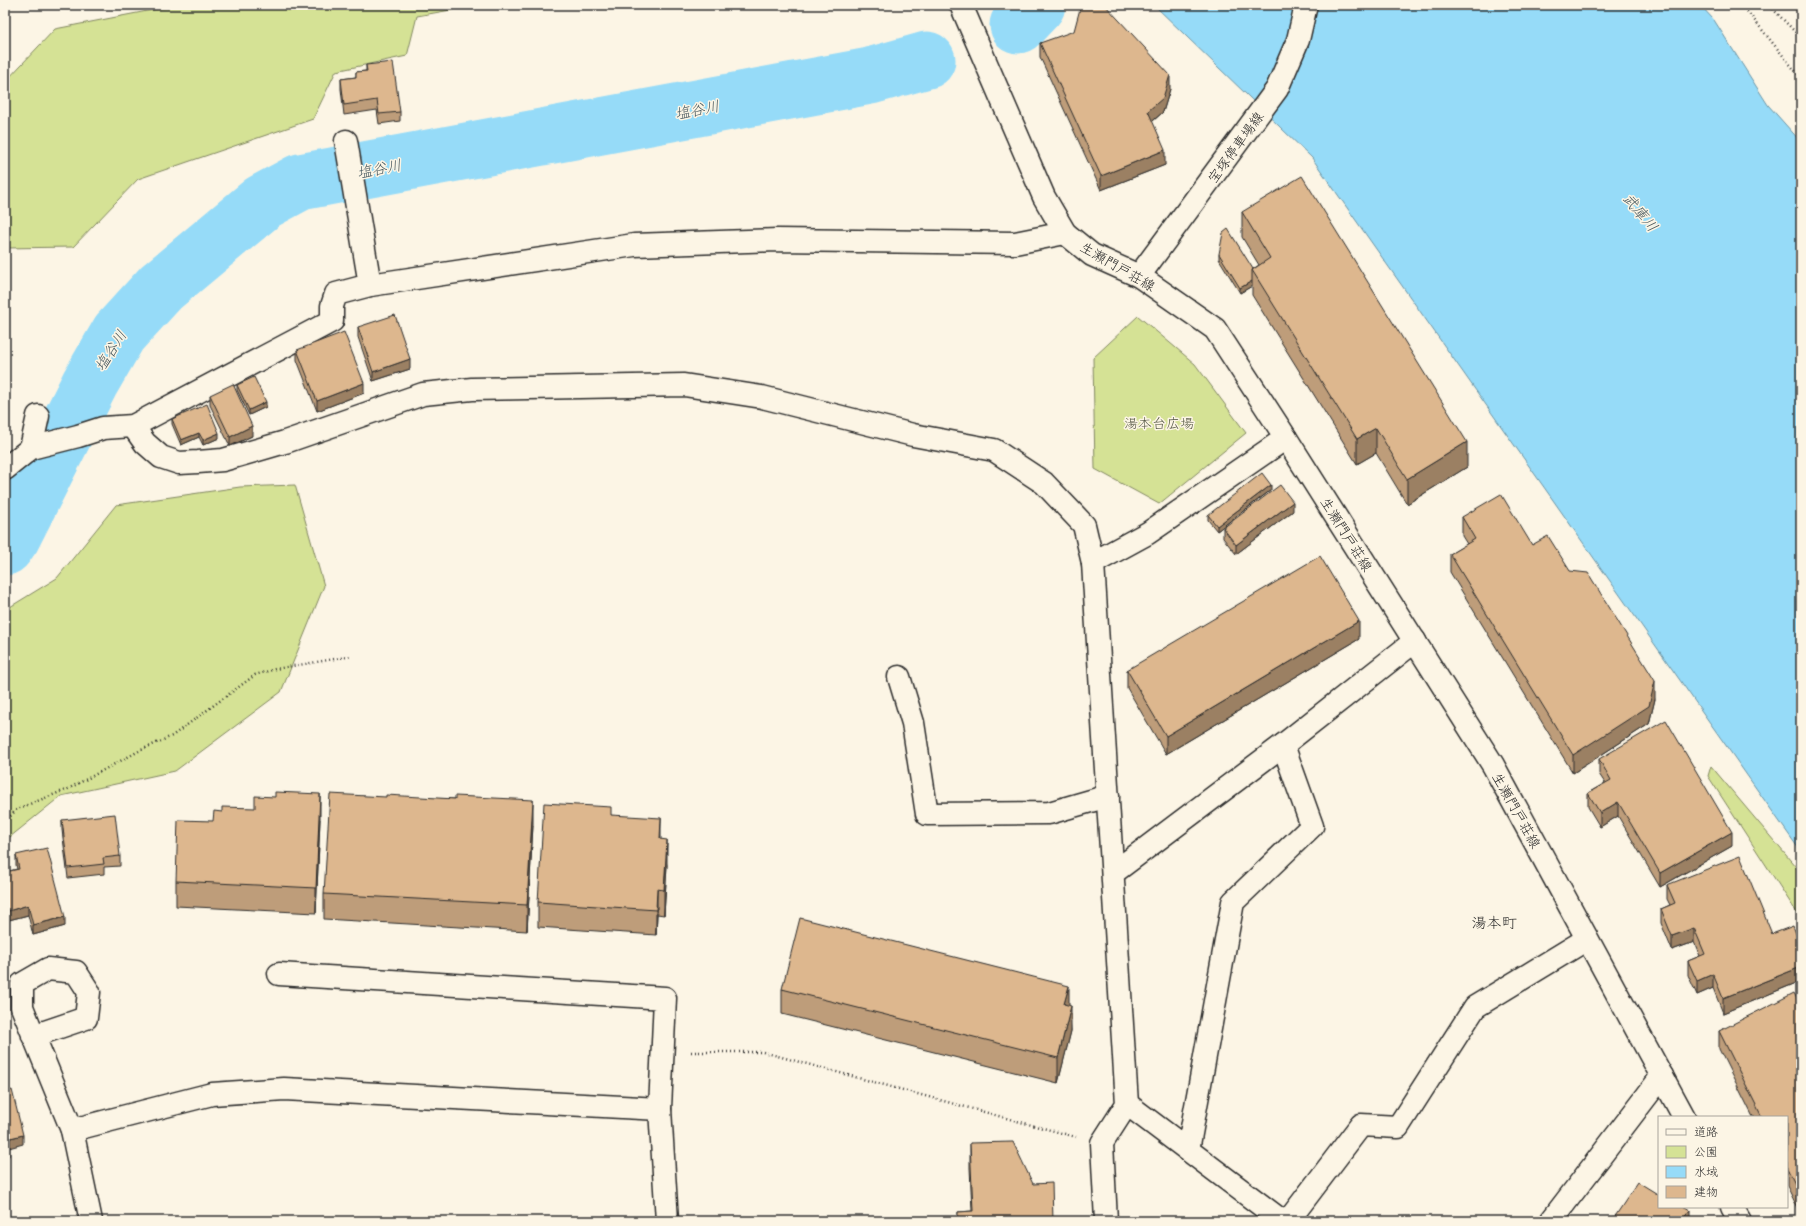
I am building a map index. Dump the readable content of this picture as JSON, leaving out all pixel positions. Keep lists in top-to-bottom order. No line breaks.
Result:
{"streets":{"street":["宝塚停車場線","生瀬門戸荘線"]},"crossings":[["宝塚停車場線","生瀬門戸荘線"]],"districts":["湯本町"],"water":["塩谷川","武庫川"],"parks":["湯本台広場"],"legend":["道路","公園","水域","建物"]}
